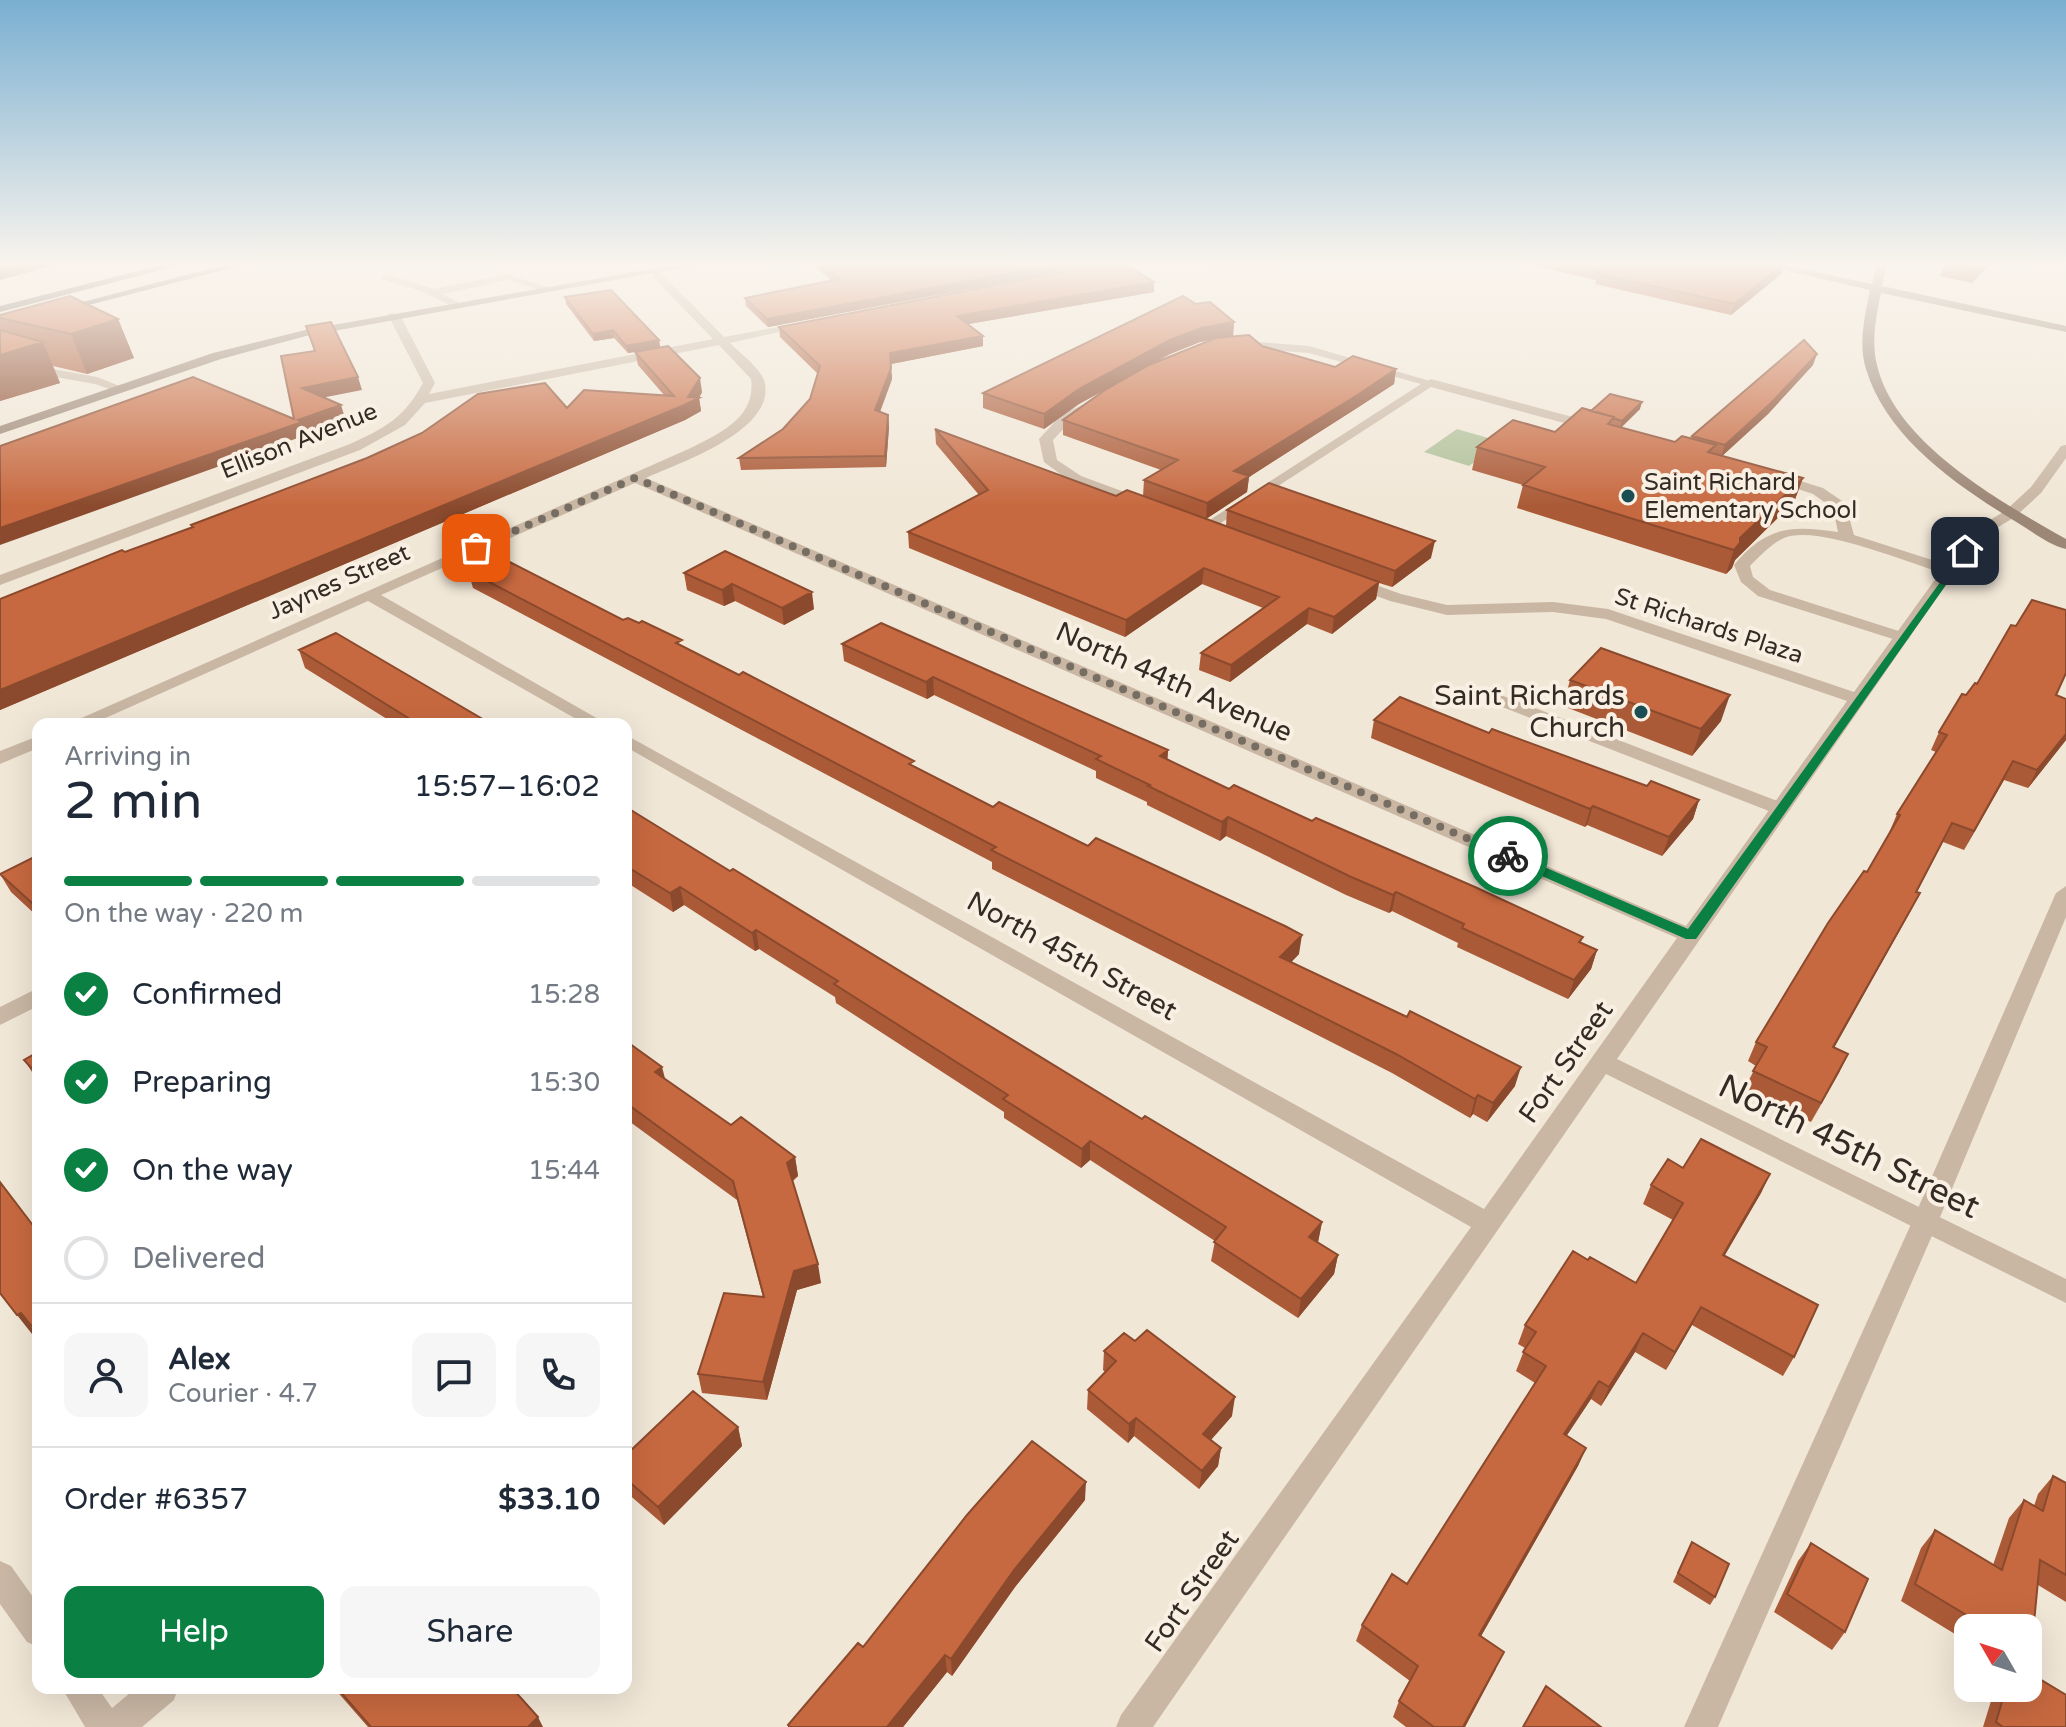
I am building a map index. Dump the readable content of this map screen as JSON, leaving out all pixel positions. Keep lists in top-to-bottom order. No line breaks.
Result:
{"streets":{"street":["Ellison Avenue","Jaynes Street","St Richards Plaza","North 44th Avenue","North 45th Street","Fort Street"]},"crossings":[["Jaynes Street","North 44th Avenue"],["St Richards Plaza","Fort Street"],["North 44th Avenue","Fort Street"],["North 45th Street","Fort Street"]],"places":["Saint Richard Elementary School","Saint Richards Church"],"north":"top left","page":{"heading":["2 min","Arriving in","15:57–16:02"],"panel":["Alex","Courier · 4.7","Order #6357","$33.10"],"bar":"On the way · 220 m","list":[["Confirmed","15:28"],["Preparing","15:30"],["On the way","15:44"],"Delivered"],"buttons":["Help","Share"]}}
